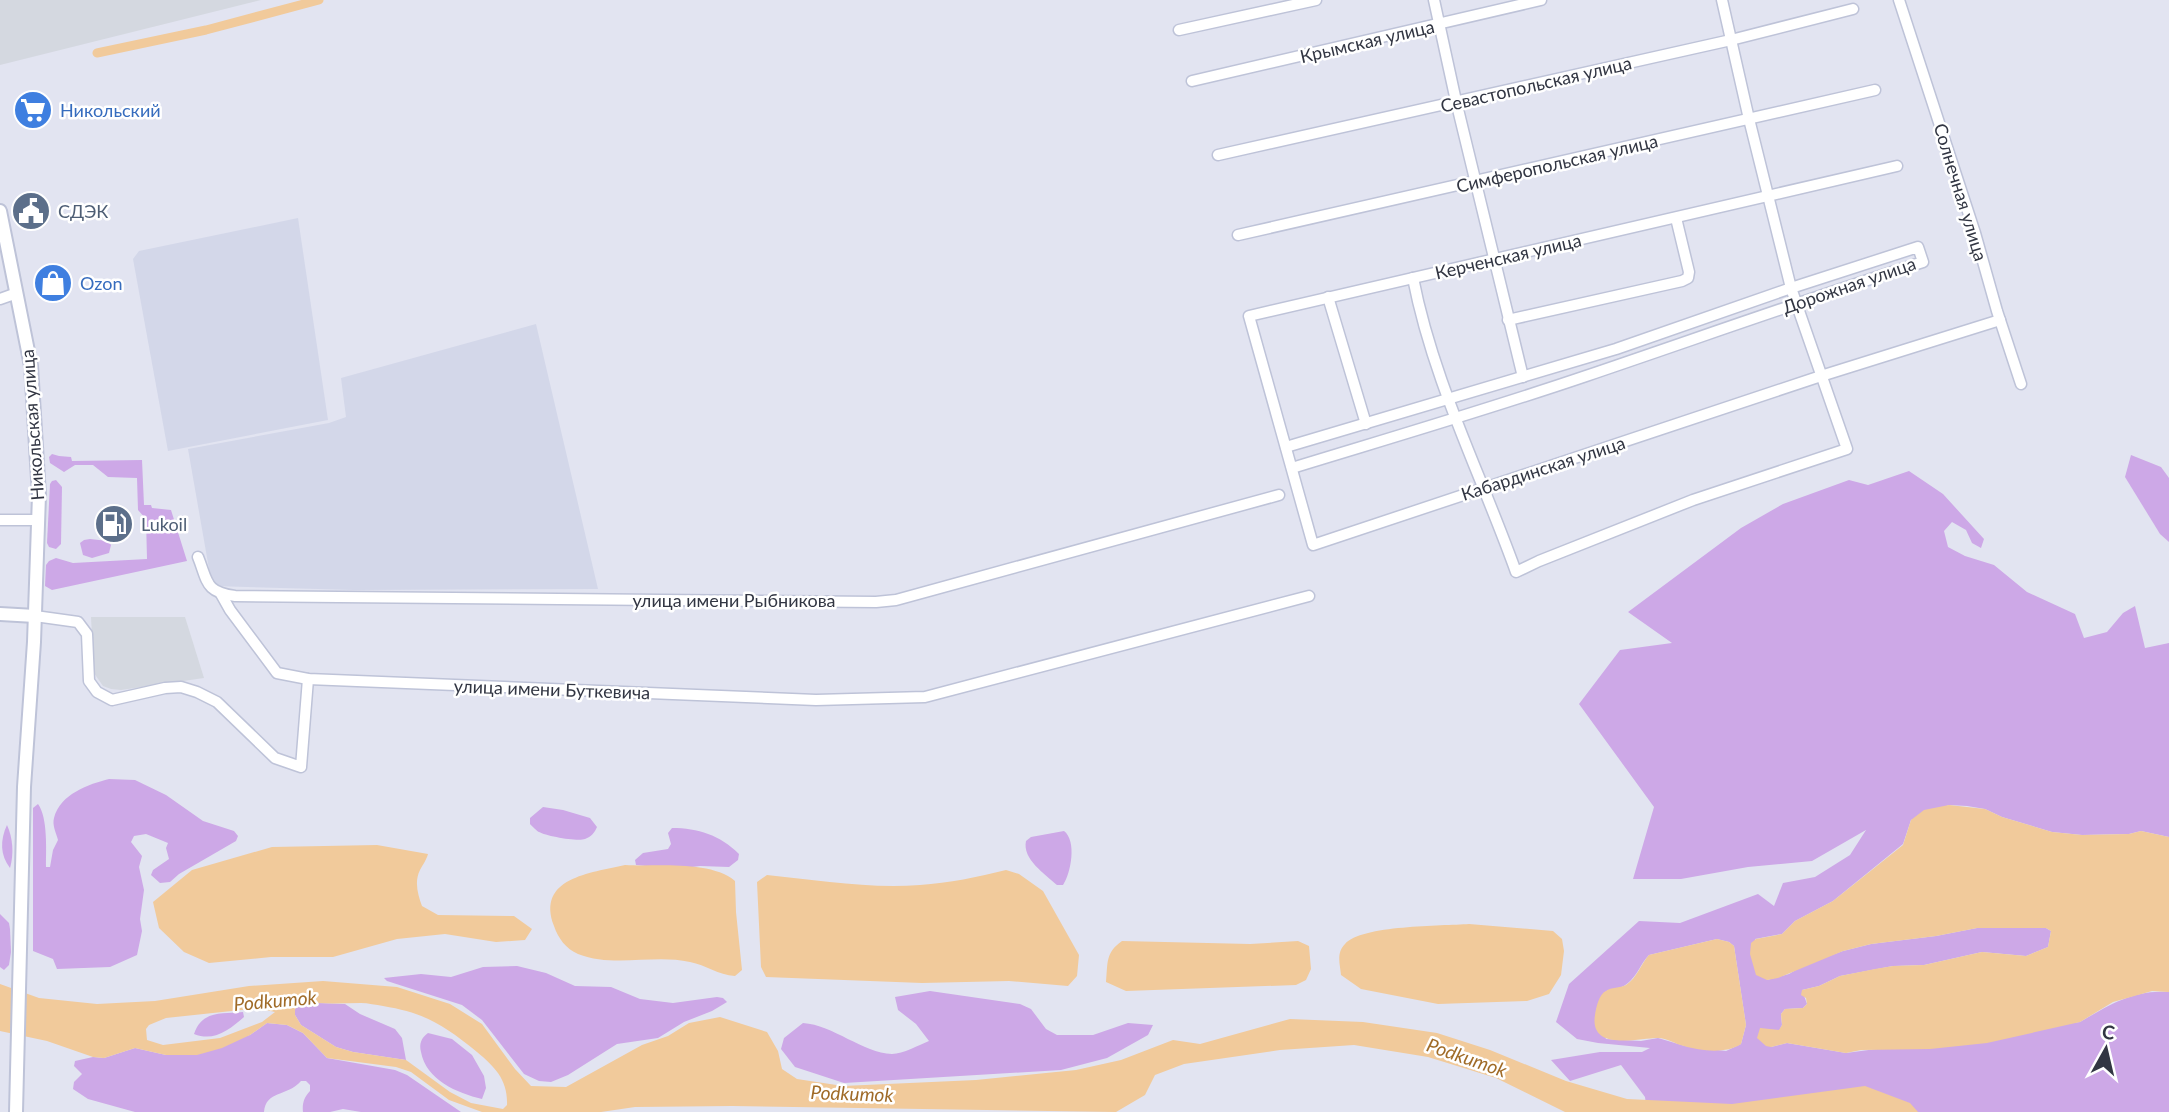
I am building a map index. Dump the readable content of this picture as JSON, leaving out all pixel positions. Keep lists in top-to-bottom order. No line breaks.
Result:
{"streets":{"street":["Крымская улица","Севастопольская улица","Симферопольская улица","Солнечная улица","Керченская улица","Дорожная улица","Никольская улица","Кабардинская улица","улица имени Рыбникова","улица имени Буткевича"]},"crossings":[["Солнечная улица","Кабардинская улица"],["Керченская улица","Кабардинская улица"],["Дорожная улица","Кабардинская улица"],["улица имени Рыбникова","улица имени Буткевича"]],"water":["Podkumok"],"places":{"supermarket":["Никольский"],"public building":["СДЭК"],"shop":["Ozon"],"fuel station":["Lukoil"]},"north":"top"}
